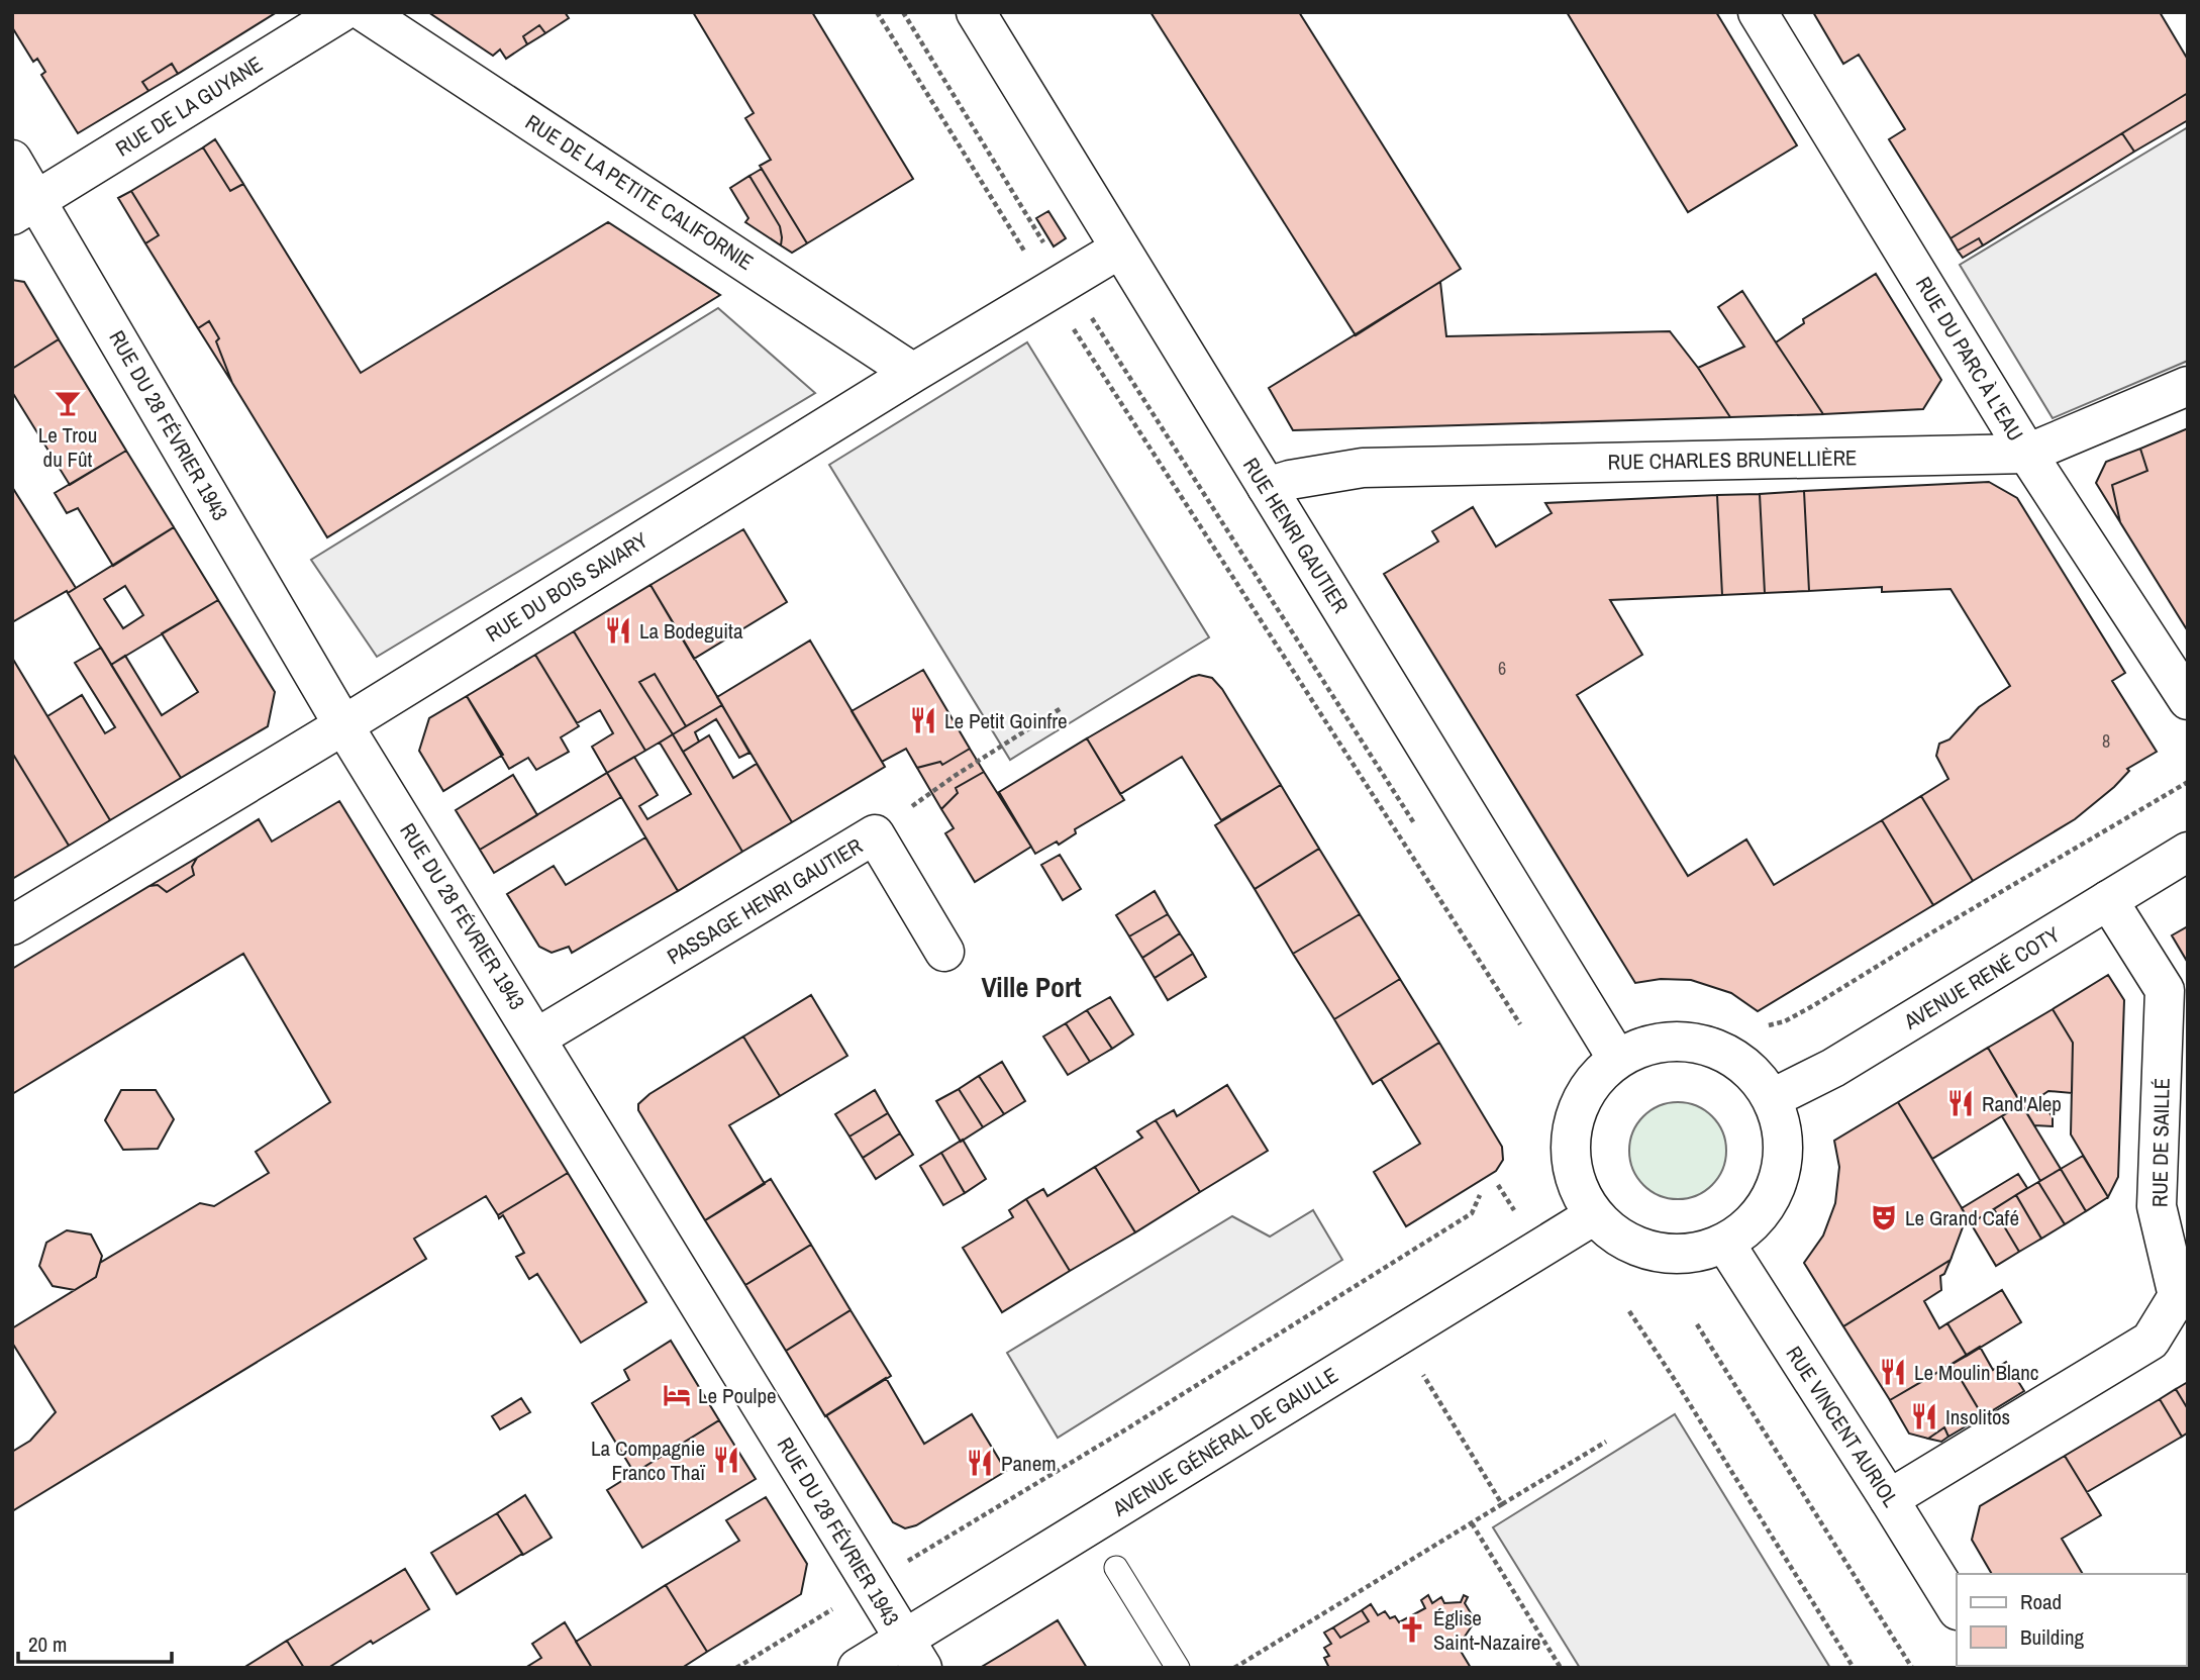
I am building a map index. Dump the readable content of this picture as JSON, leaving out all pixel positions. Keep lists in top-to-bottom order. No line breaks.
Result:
{"streets":{"street":["RUE DE LA GUYANE","RUE DE LA PETITE CALIFORNIE","RUE DU PARC À L'EAU","RUE DU 28 FÉVRIER 1943","RUE CHARLES BRUNELLIÈRE","RUE HENRI GAUTIER","RUE DU BOIS SAVARY","PASSAGE HENRI GAUTIER","AVENUE RENÉ COTY","RUE DE SAILLÉ","RUE VINCENT AURIOL","AVENUE GÉNÉRAL DE GAULLE"]},"crossings":[["RUE DE LA GUYANE","RUE DU 28 FÉVRIER 1943"],["RUE DE LA PETITE CALIFORNIE","RUE DU BOIS SAVARY"],["RUE DU PARC À L'EAU","RUE CHARLES BRUNELLIÈRE"],["RUE DU 28 FÉVRIER 1943","RUE DU BOIS SAVARY"],["RUE DU 28 FÉVRIER 1943","PASSAGE HENRI GAUTIER"],["RUE DU 28 FÉVRIER 1943","AVENUE GÉNÉRAL DE GAULLE"],["RUE CHARLES BRUNELLIÈRE","RUE HENRI GAUTIER"],["RUE HENRI GAUTIER","RUE DU BOIS SAVARY"],["RUE HENRI GAUTIER","AVENUE RENÉ COTY"],["RUE HENRI GAUTIER","RUE VINCENT AURIOL"],["RUE HENRI GAUTIER","AVENUE GÉNÉRAL DE GAULLE"],["AVENUE RENÉ COTY","RUE DE SAILLÉ"],["AVENUE RENÉ COTY","RUE VINCENT AURIOL"],["AVENUE RENÉ COTY","AVENUE GÉNÉRAL DE GAULLE"],["RUE DE SAILLÉ","RUE VINCENT AURIOL"],["RUE VINCENT AURIOL","AVENUE GÉNÉRAL DE GAULLE"]],"districts":["Ville Port"],"places":{"bar":["Le Trou du Fût"],"restaurant":["La Bodeguita","Le Petit Goinfre","Rand'Alep","Le Moulin Blanc","Insolitos","La Compagnie Franco Thaï","Panem"],"theatre":["Le Grand Café"],"hotel":["Le Poulpe"],"church":["Église Saint-Nazaire"]},"house_numbers":["6","8"],"legend":["Road","Building"],"scale_bar":"20 m"}
